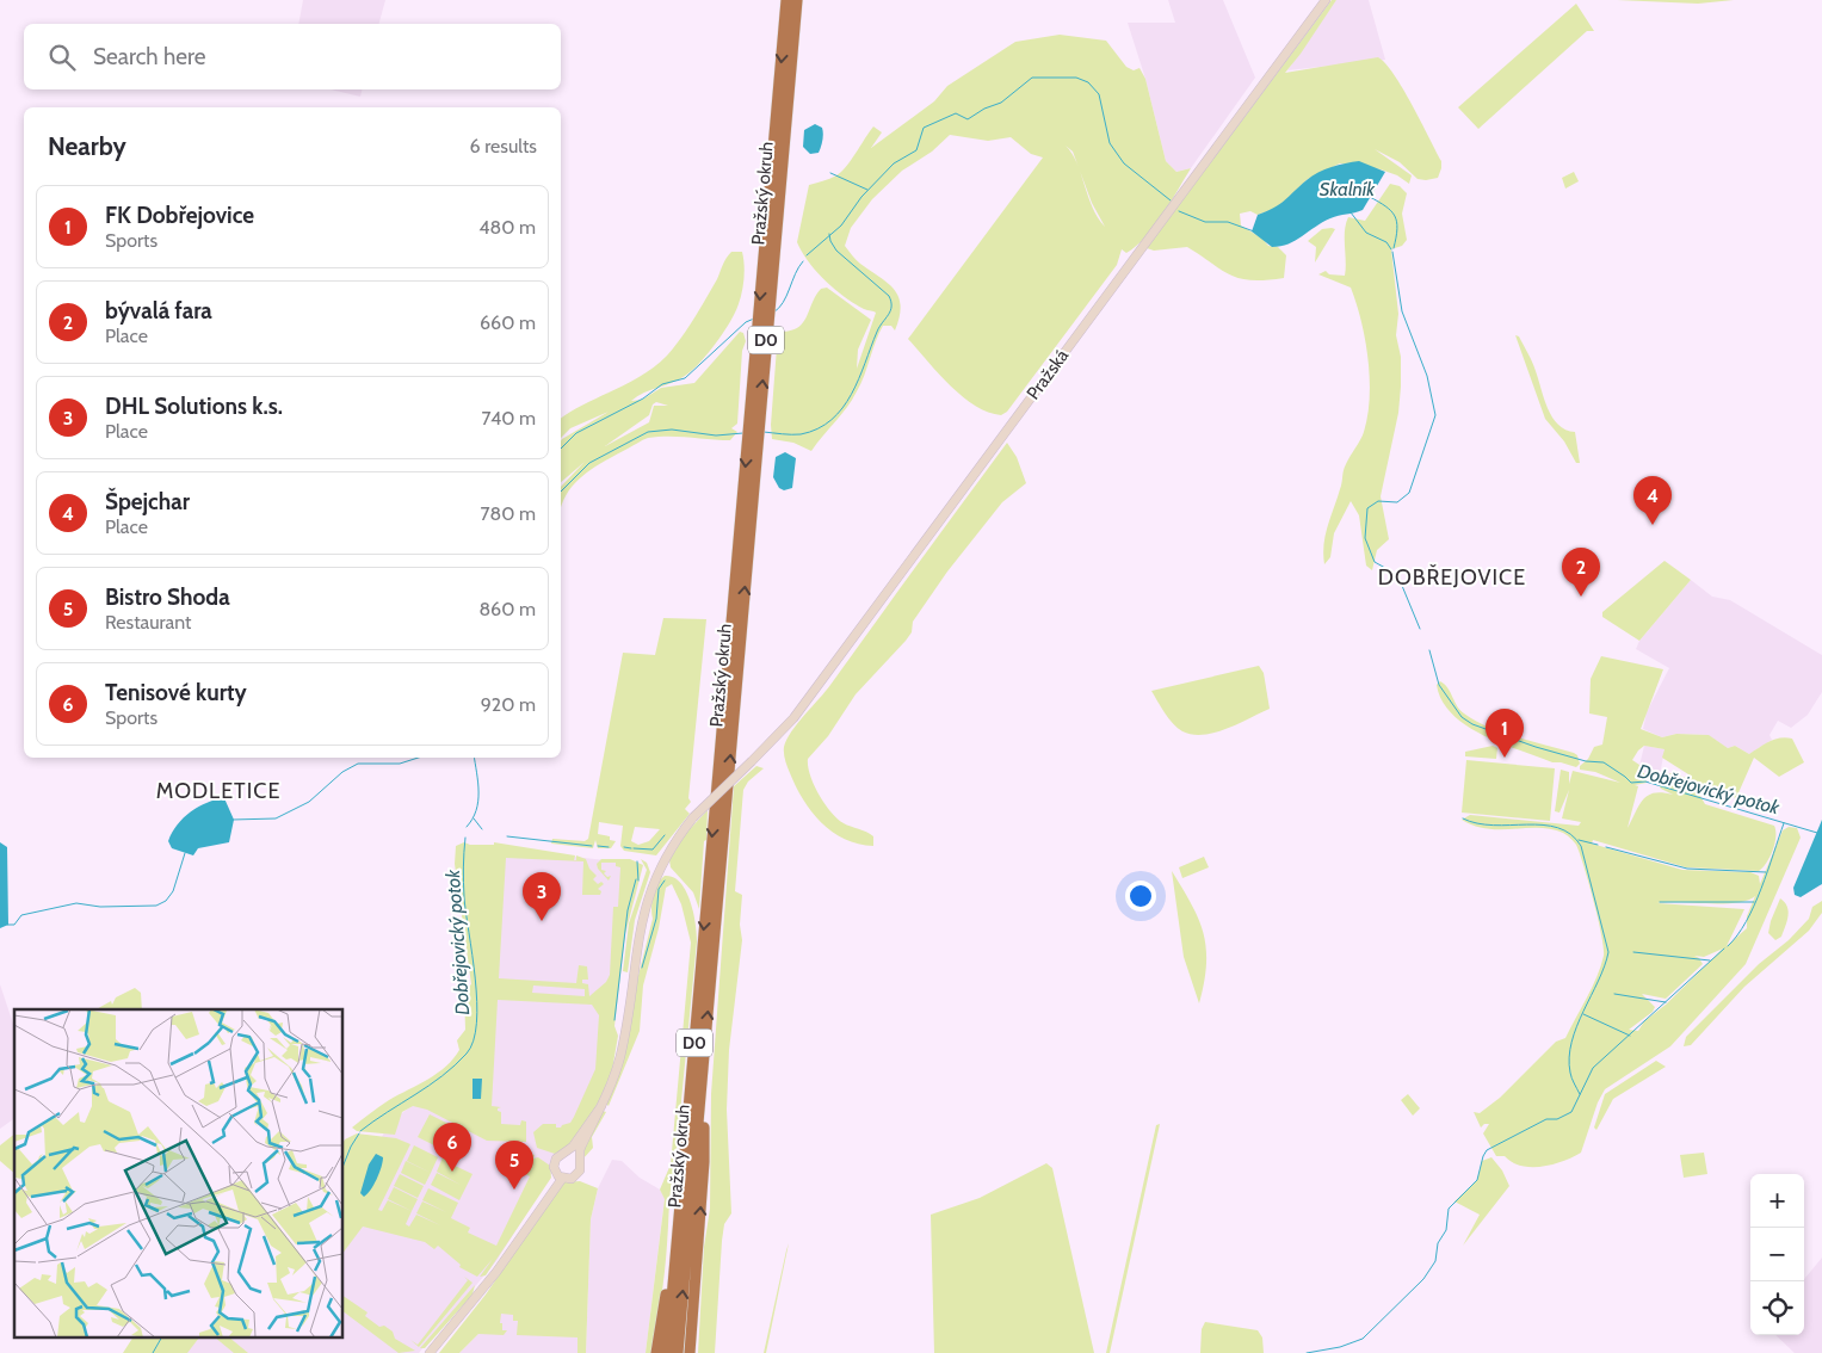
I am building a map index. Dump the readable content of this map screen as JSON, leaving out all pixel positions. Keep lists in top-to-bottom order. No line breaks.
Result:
{"streets":{"highway":["Pražský okruh","D0"],"main road":["Pražská"]},"districts":["DOBŘEJOVICE","MODLETICE"],"water":["Skalník","Dobřejovický potok"],"page":{"search":"Search here","heading":["Nearby","6 results"],"list":[{"mark":"1","name":"FK Dobřejovice","note":"Sports","value":"480 m"},{"mark":"2","name":"bývalá fara","note":"Place","value":"660 m"},{"mark":"3","name":"DHL Solutions k.s.","note":"Place","value":"740 m"},{"mark":"4","name":"Špejchar","note":"Place","value":"780 m"},{"mark":"5","name":"Bistro Shoda","note":"Restaurant","value":"860 m"},{"mark":"6","name":"Tenisové kurty","note":"Sports","value":"920 m"}],"pins":["4","2","1","3","6","5"],"map_buttons":["+","−"]}}
